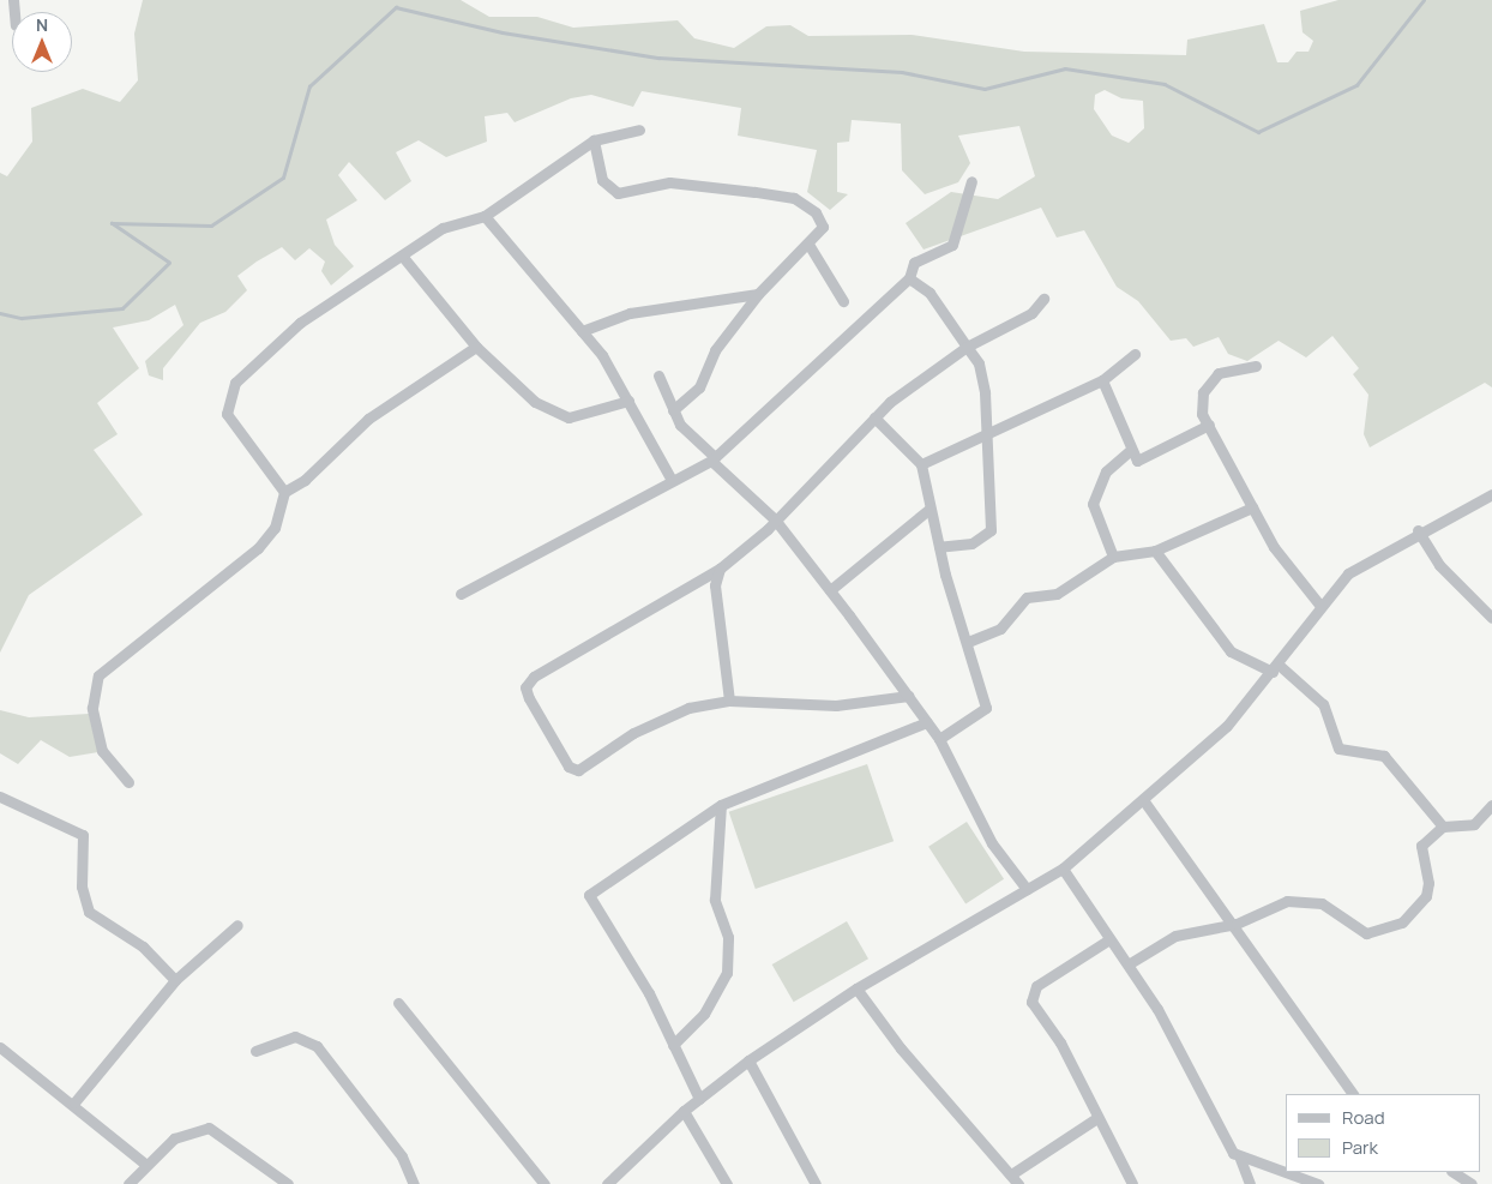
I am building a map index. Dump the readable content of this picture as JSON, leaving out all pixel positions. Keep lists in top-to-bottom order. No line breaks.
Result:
{"legend":["Road","Park"],"north":"top"}
